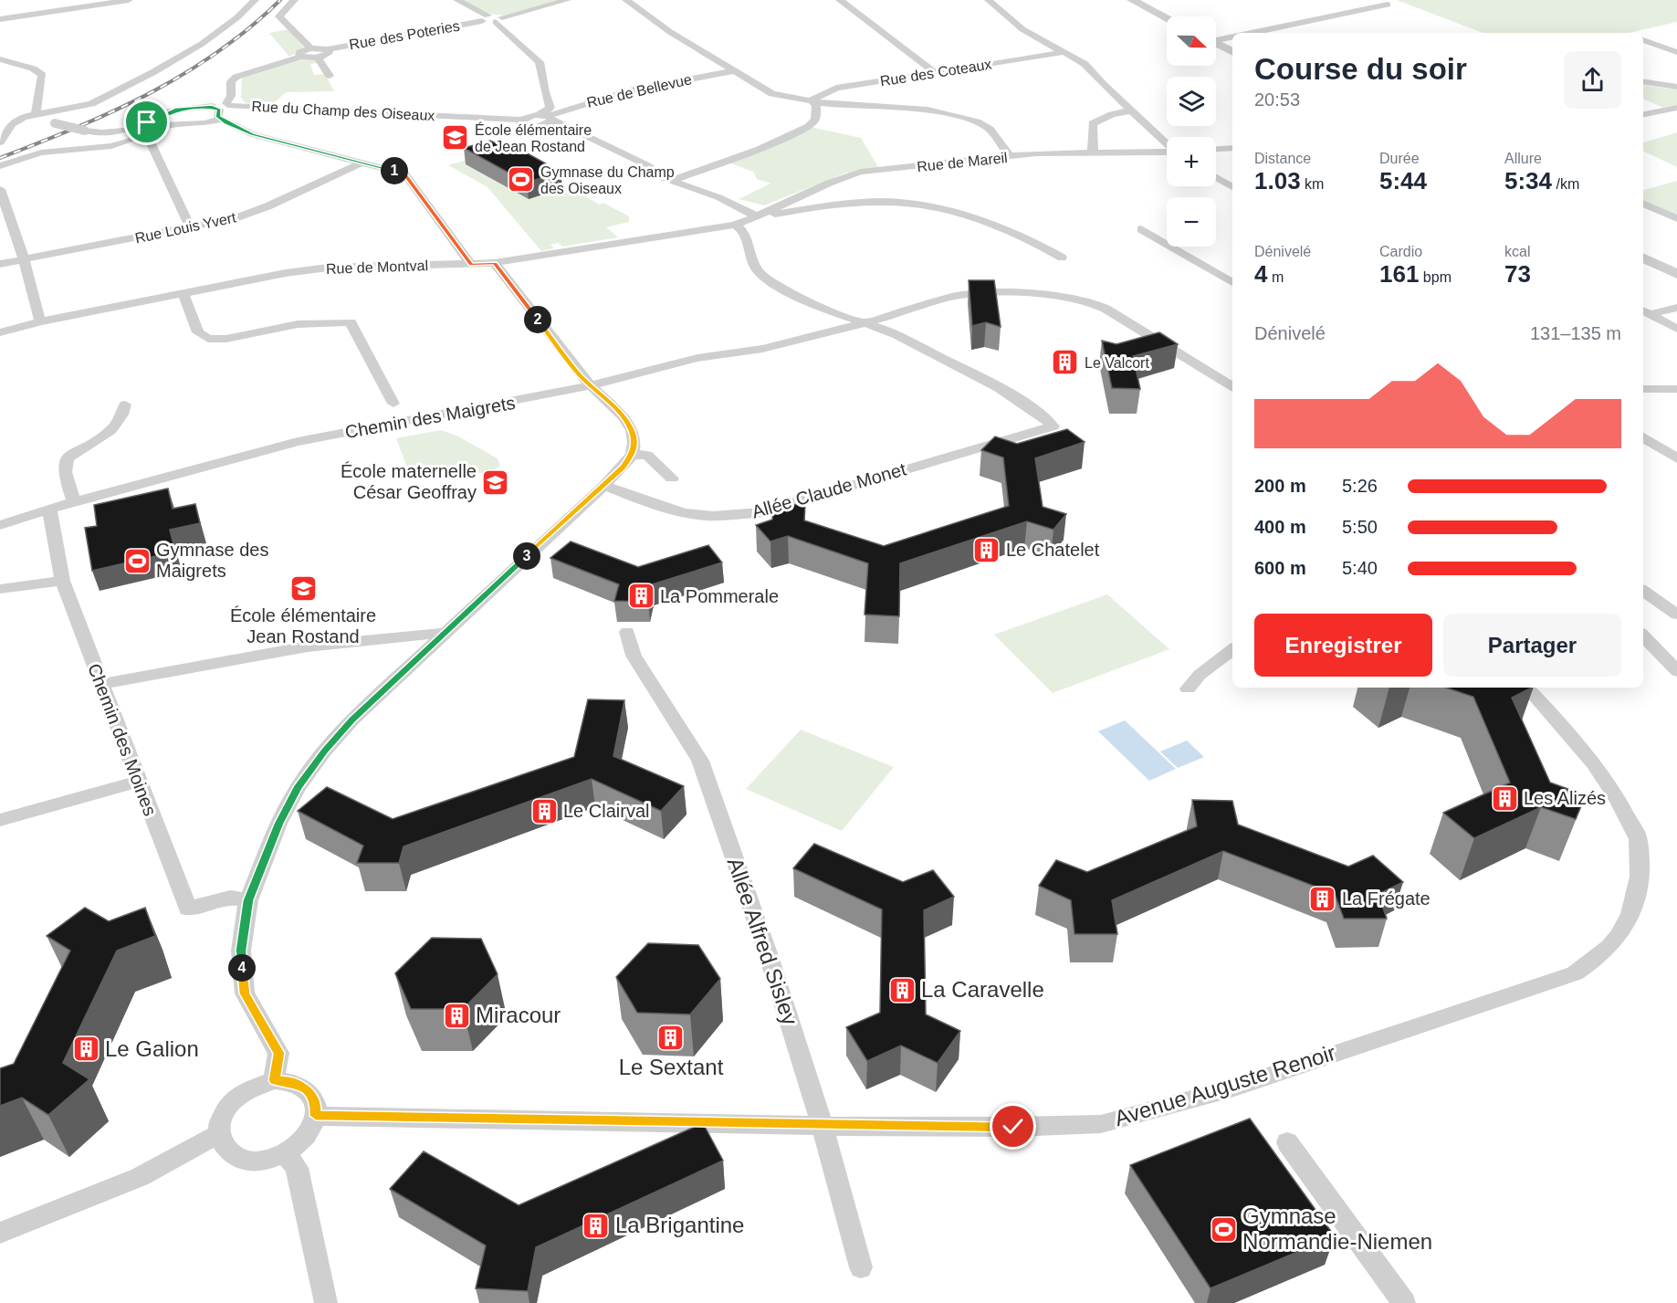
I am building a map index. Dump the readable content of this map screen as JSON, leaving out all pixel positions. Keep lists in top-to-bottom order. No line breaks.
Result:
{"streets":{"street":["Rue des Poteries","Rue des Coteaux","Rue de Bellevue","Rue du Champ des Oiseaux","Rue de Mareil","Rue Louis Yvert","Rue de Montval","Chemin des Maigrets","Allée Claude Monet","Chemin des Moines","Allée Alfred Sisley","Avenue Auguste Renoir"]},"crossings":[["Rue de Bellevue","Rue du Champ des Oiseaux"],["Rue de Mareil","Rue de Montval"],["Chemin des Maigrets","Allée Claude Monet"],["Chemin des Maigrets","Chemin des Moines"],["Allée Alfred Sisley","Avenue Auguste Renoir"]],"places":{"school or university":["École élémentaire de Jean Rostand","École maternelle César Geoffray","École élémentaire Jean Rostand"],"sports":["Gymnase du Champ des Oiseaux","Gymnase des Maigrets","Gymnase Normandie-Niemen"],"building":["Le Valcort","Le Chatelet","La Pommerale","Les Alizés","Le Clairval","La Frégate","La Caravelle","Miracour","Le Sextant","Le Galion","La Brigantine"]},"north":"right","page":{"map_buttons":["+","−"],"heading":["Course du soir","20:53"],"stats":[["Distance","1.03 km"],["Durée","5:44"],["Allure","5:34 /km"],["Dénivelé","4 m"],["Cardio","161 bpm"],["kcal","73"]],"pins":["1","2","3","4"],"chart":["Dénivelé","131–135 m"],"list":[{"name":"200 m","note":"5:26"},{"name":"400 m","note":"5:50"},{"name":"600 m","note":"5:40"}],"buttons":["Enregistrer","Partager"]}}
